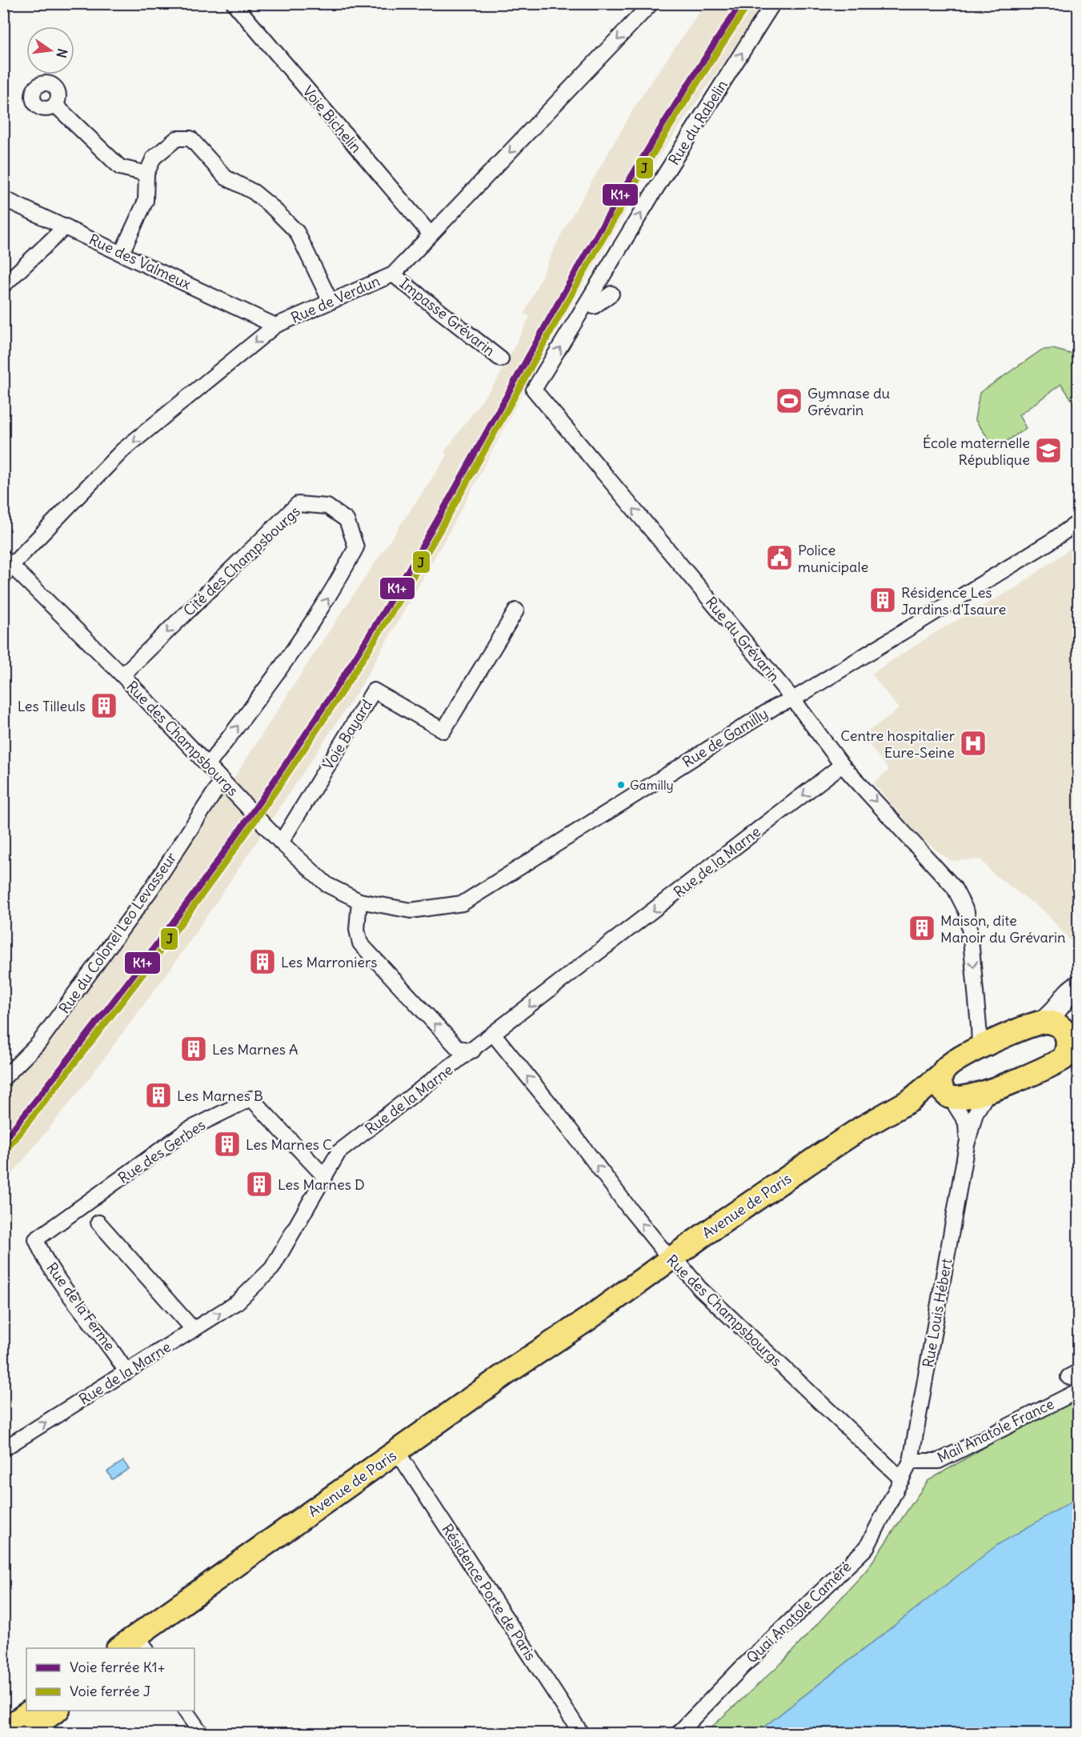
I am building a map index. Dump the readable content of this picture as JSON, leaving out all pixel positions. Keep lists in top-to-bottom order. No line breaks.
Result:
{"streets":{"main road":["Avenue de Paris"],"street":["Voie Bichelin","Rue du Rabelin","Rue des Valmeux","Rue de Verdun","Impasse Grévarin","Cité des Champsbourgs","Rue du Grévarin","Voie Bayard","Rue de Gamilly","Rue des Champsbourgs","Rue de la Marne","Rue du Colonel Leo Levasseur","Rue des Gerbes","Rue de la Ferme","Rue Louis Hébert","Mail Anatole France","Résidence Porte de Paris","Quai Anatole Caméré"]},"crossings":[["Voie Bichelin","Rue de Verdun"],["Rue du Rabelin","Rue du Grévarin"],["Rue des Valmeux","Rue de Verdun"],["Rue de Verdun","Impasse Grévarin"],["Rue de Verdun","Rue des Champsbourgs"],["Cité des Champsbourgs","Rue des Champsbourgs"],["Rue du Grévarin","Rue de Gamilly"],["Rue du Grévarin","Rue de la Marne"],["Rue du Grévarin","Avenue de Paris"],["Voie Bayard","Rue des Champsbourgs"],["Rue de Gamilly","Rue des Champsbourgs"],["Rue des Champsbourgs","Rue de la Marne"],["Rue des Champsbourgs","Rue du Colonel Leo Levasseur"],["Rue des Champsbourgs","Avenue de Paris"],["Rue des Champsbourgs","Rue Louis Hébert"],["Rue des Champsbourgs","Quai Anatole Caméré"],["Rue de la Marne","Rue des Gerbes"],["Rue de la Marne","Rue de la Ferme"],["Rue des Gerbes","Rue de la Ferme"],["Avenue de Paris","Rue Louis Hébert"],["Avenue de Paris","Résidence Porte de Paris"],["Rue Louis Hébert","Mail Anatole France"],["Rue Louis Hébert","Quai Anatole Caméré"]],"one_way":["Rue du Rabelin","Rue de Verdun"],"places":{"sports":["Gymnase du Grévarin"],"school or university":["École maternelle République"],"public building":["Police municipale"],"building":["Résidence Les Jardins d'Isaure","Les Tilleuls","Maison, dite Manoir du Grévarin","Les Marroniers","Les Marnes A","Les Marnes B","Les Marnes C","Les Marnes D"],"hospital":["Centre hospitalier Eure-Seine"],"other":["Gamilly"]},"lines":["rail line K1+","rail line J"],"legend":["Voie ferrée K1+","Voie ferrée J"],"north":"right"}
